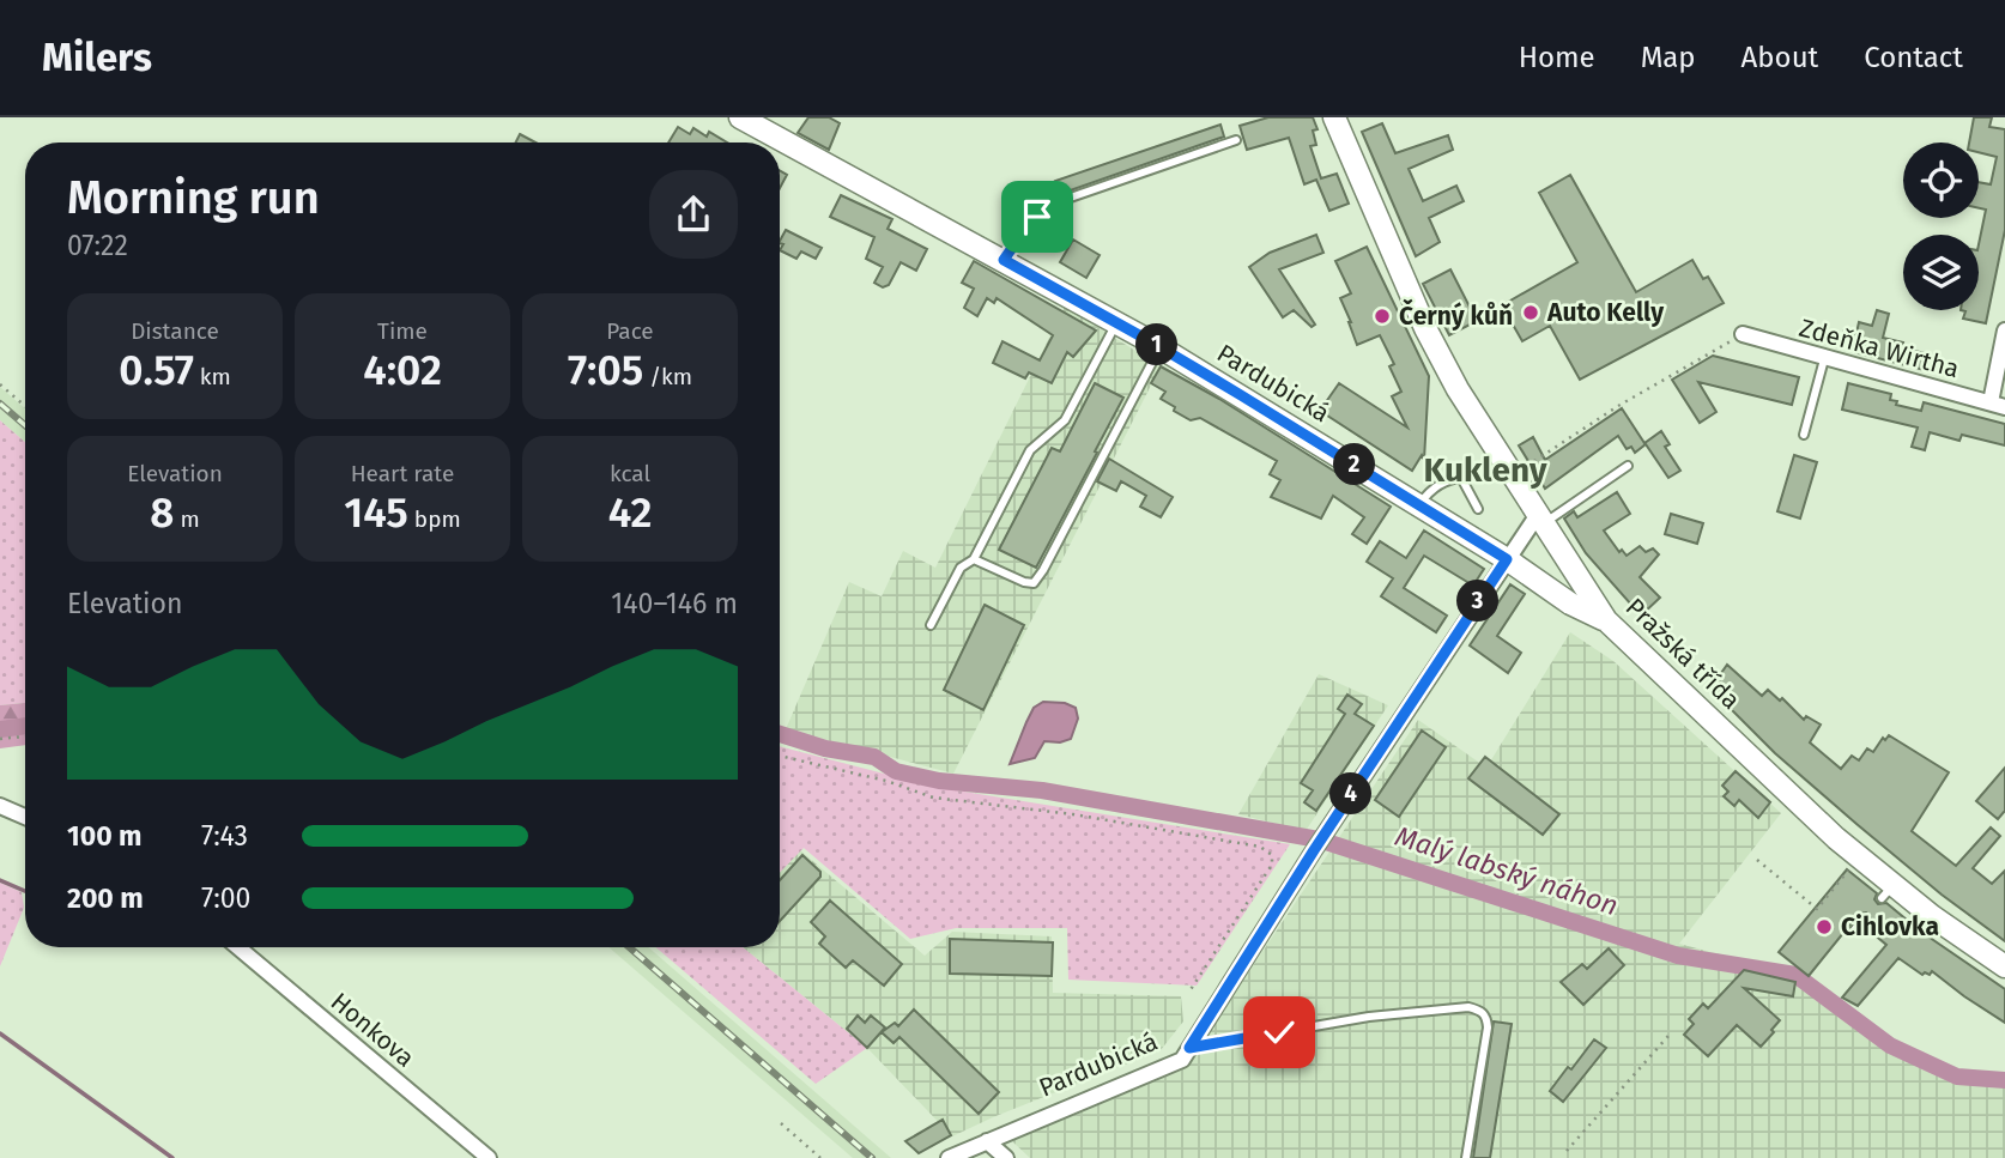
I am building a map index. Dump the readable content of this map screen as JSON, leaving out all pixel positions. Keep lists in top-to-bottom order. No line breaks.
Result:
{"streets":{"street":["Zdeňka Wirtha","Pardubická","Pražská třída","Honkova"]},"crossings":[["Pardubická","Pražská třída"]],"districts":["Kukleny"],"water":["Malý labský náhon"],"places":["Auto Kelly","Černý kůň","Cihlovka"],"page":{"header":"Milers","nav":["Home","Map","About","Contact"],"heading":["Morning run","07:22"],"stats":[["Distance","0.57 km"],["Time","4:02"],["Pace","7:05 /km"],["Elevation","8 m"],["Heart rate","145 bpm"],["kcal","42"]],"pins":["1","2","3","4"],"chart":["Elevation","140–146 m"],"list":[{"name":"100 m","note":"7:43"},{"name":"200 m","note":"7:00"}]}}
